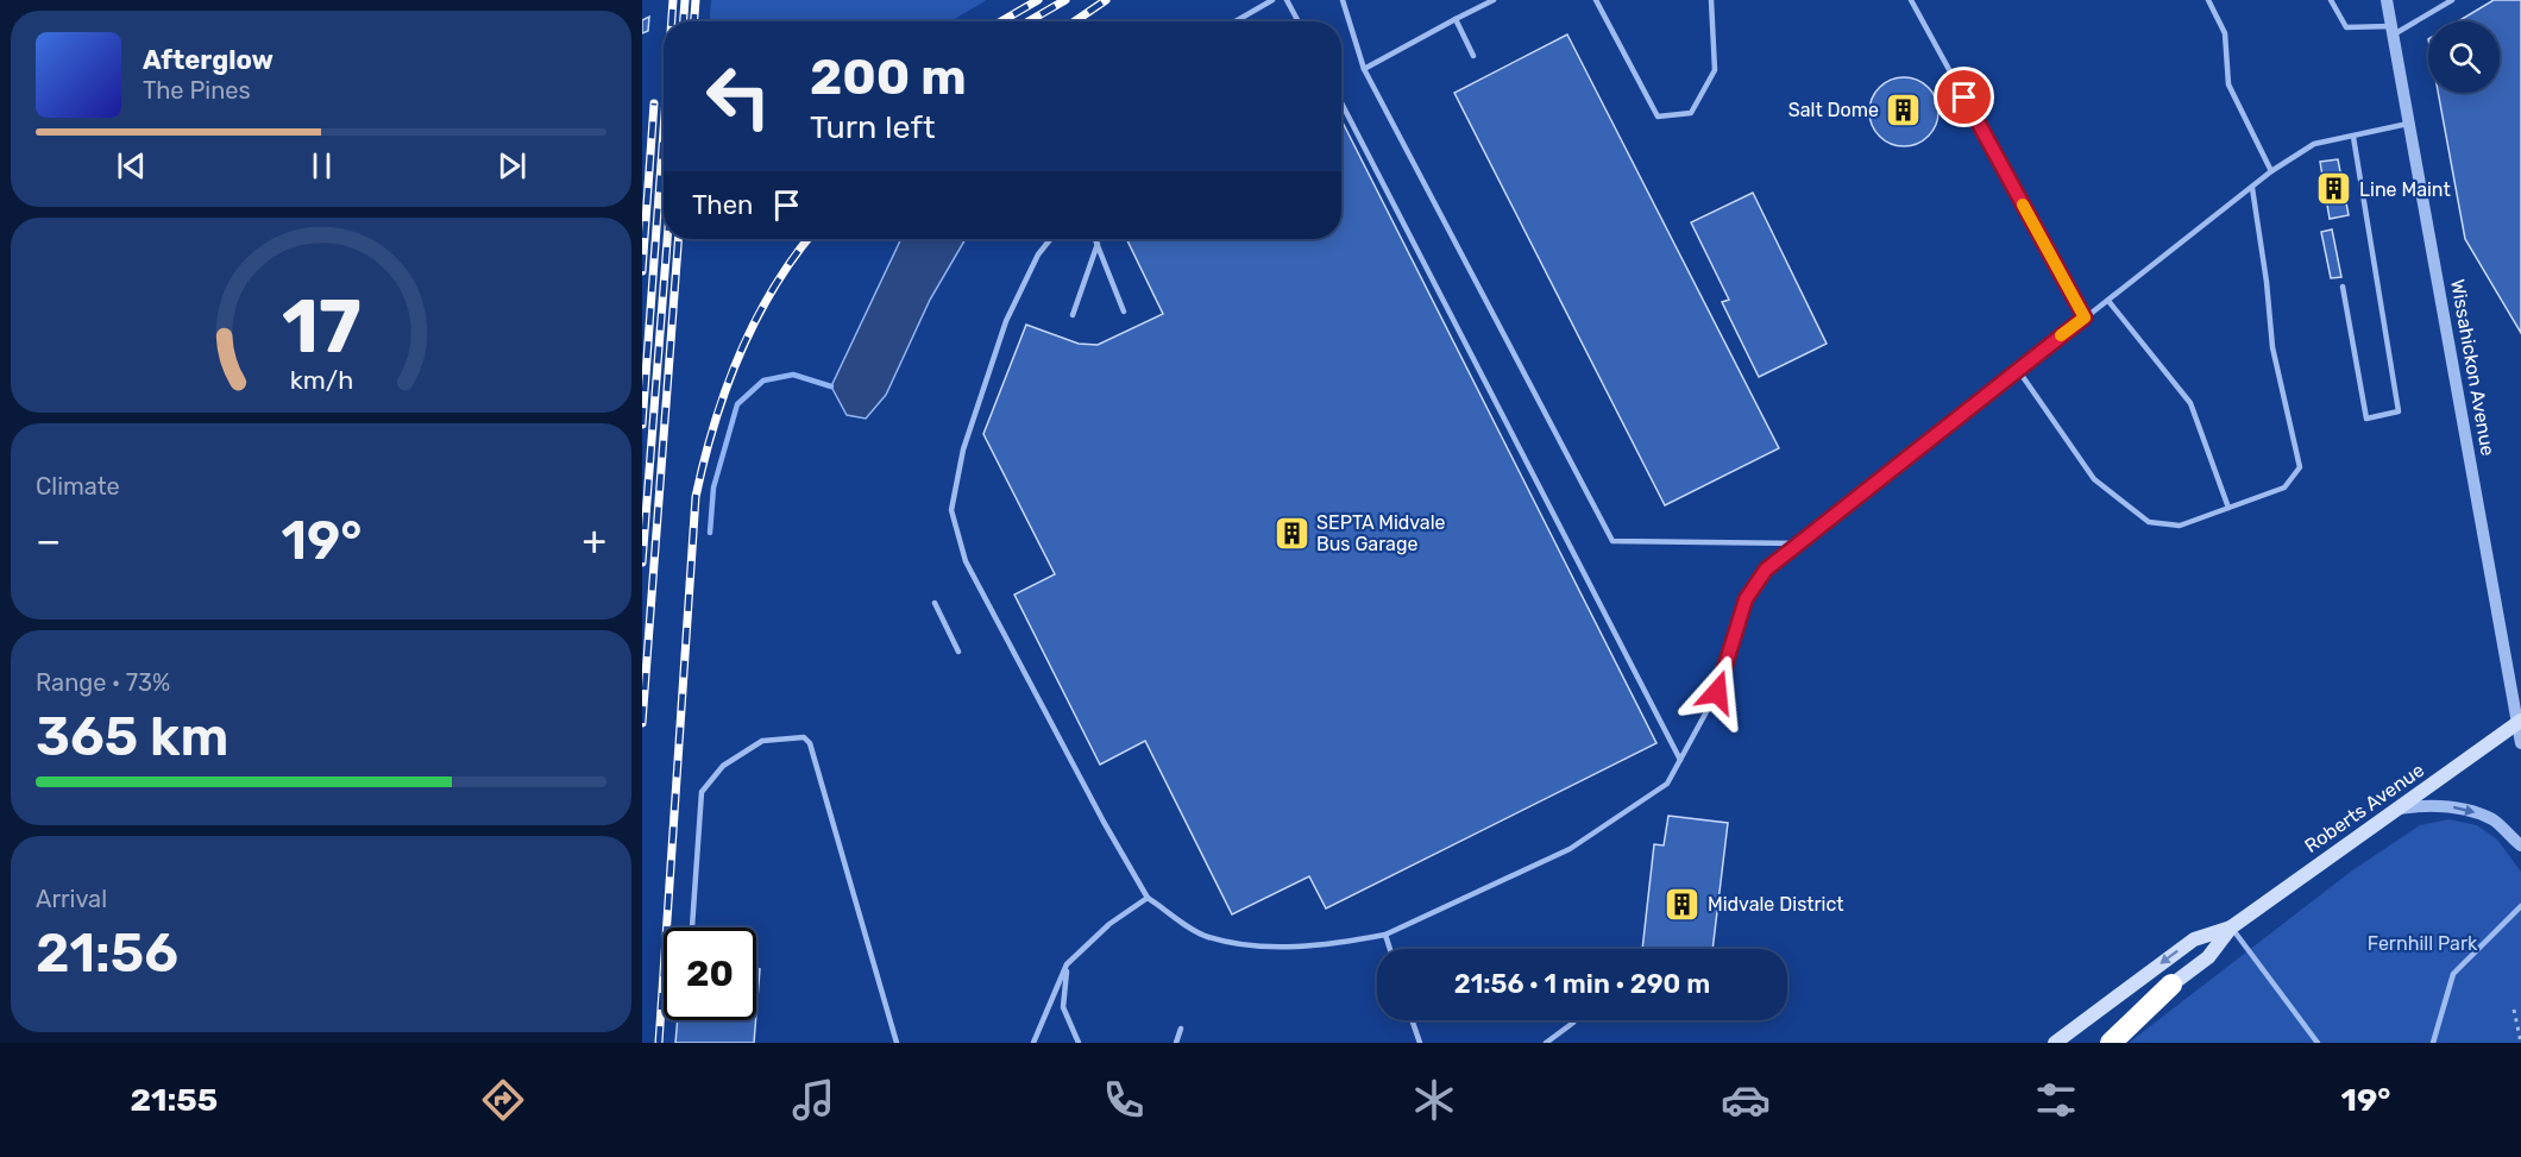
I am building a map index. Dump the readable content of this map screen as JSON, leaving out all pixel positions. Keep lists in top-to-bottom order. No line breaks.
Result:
{"streets":{"main road":["Roberts Avenue"],"street":["Wissahickon Avenue"]},"crossings":[["Wissahickon Avenue","Roberts Avenue"]],"parks":["Fernhill Park"],"places":{"building":["Salt Dome","Line Maint","SEPTA Midvale Bus Garage","Midvale District"]},"page":{"turn":["200 m","Turn left"],"song":["Afterglow","The Pines"],"then":"Then","tile":["Climate",["Range · 73%","365 km"],["Arrival","21:56"]],"heat":["−","19°","+"],"limit":"20","trip":"21:56 · 1 min · 290 m","tabs":["21:55","19°"],"gauge":["17","km/h"]}}
